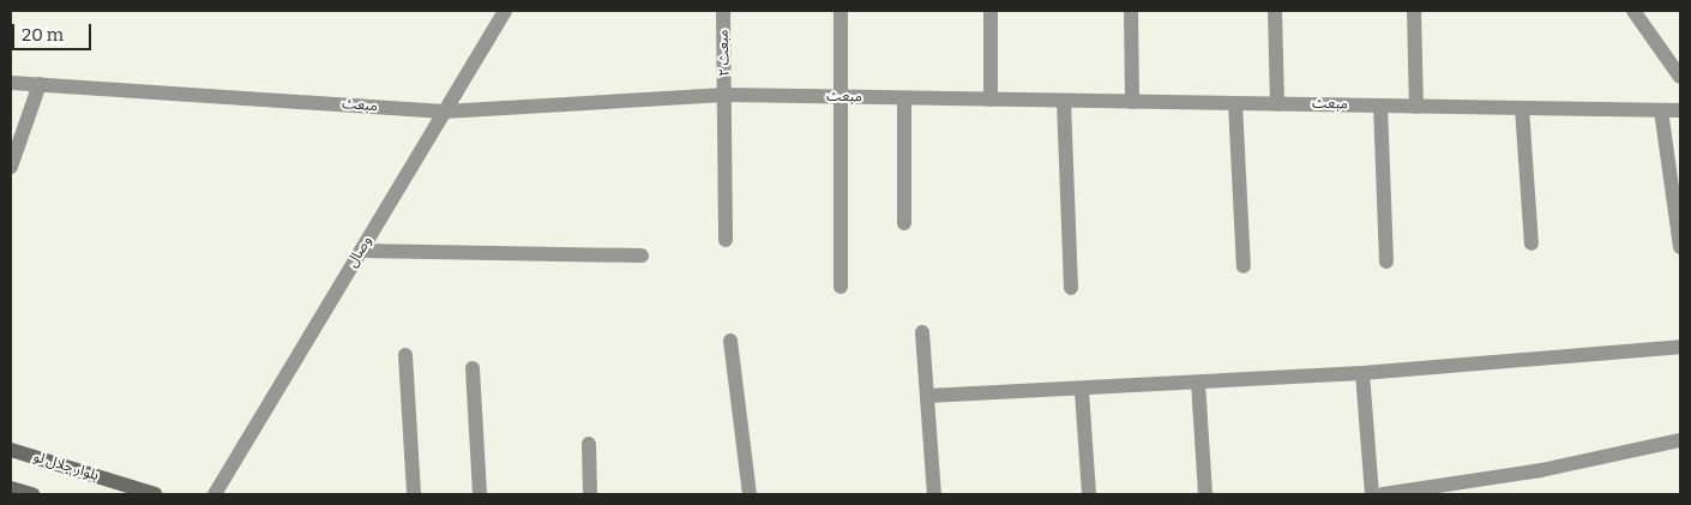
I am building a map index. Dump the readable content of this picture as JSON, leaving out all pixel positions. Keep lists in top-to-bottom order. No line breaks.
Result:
{"streets":{"main road":["بلوار جلال لو"],"street":["مبعث ۲","مبعث","وصال"]},"crossings":[["مبعث ۲","مبعث"],["مبعث","وصال"]],"scale_bar":"20 m"}
